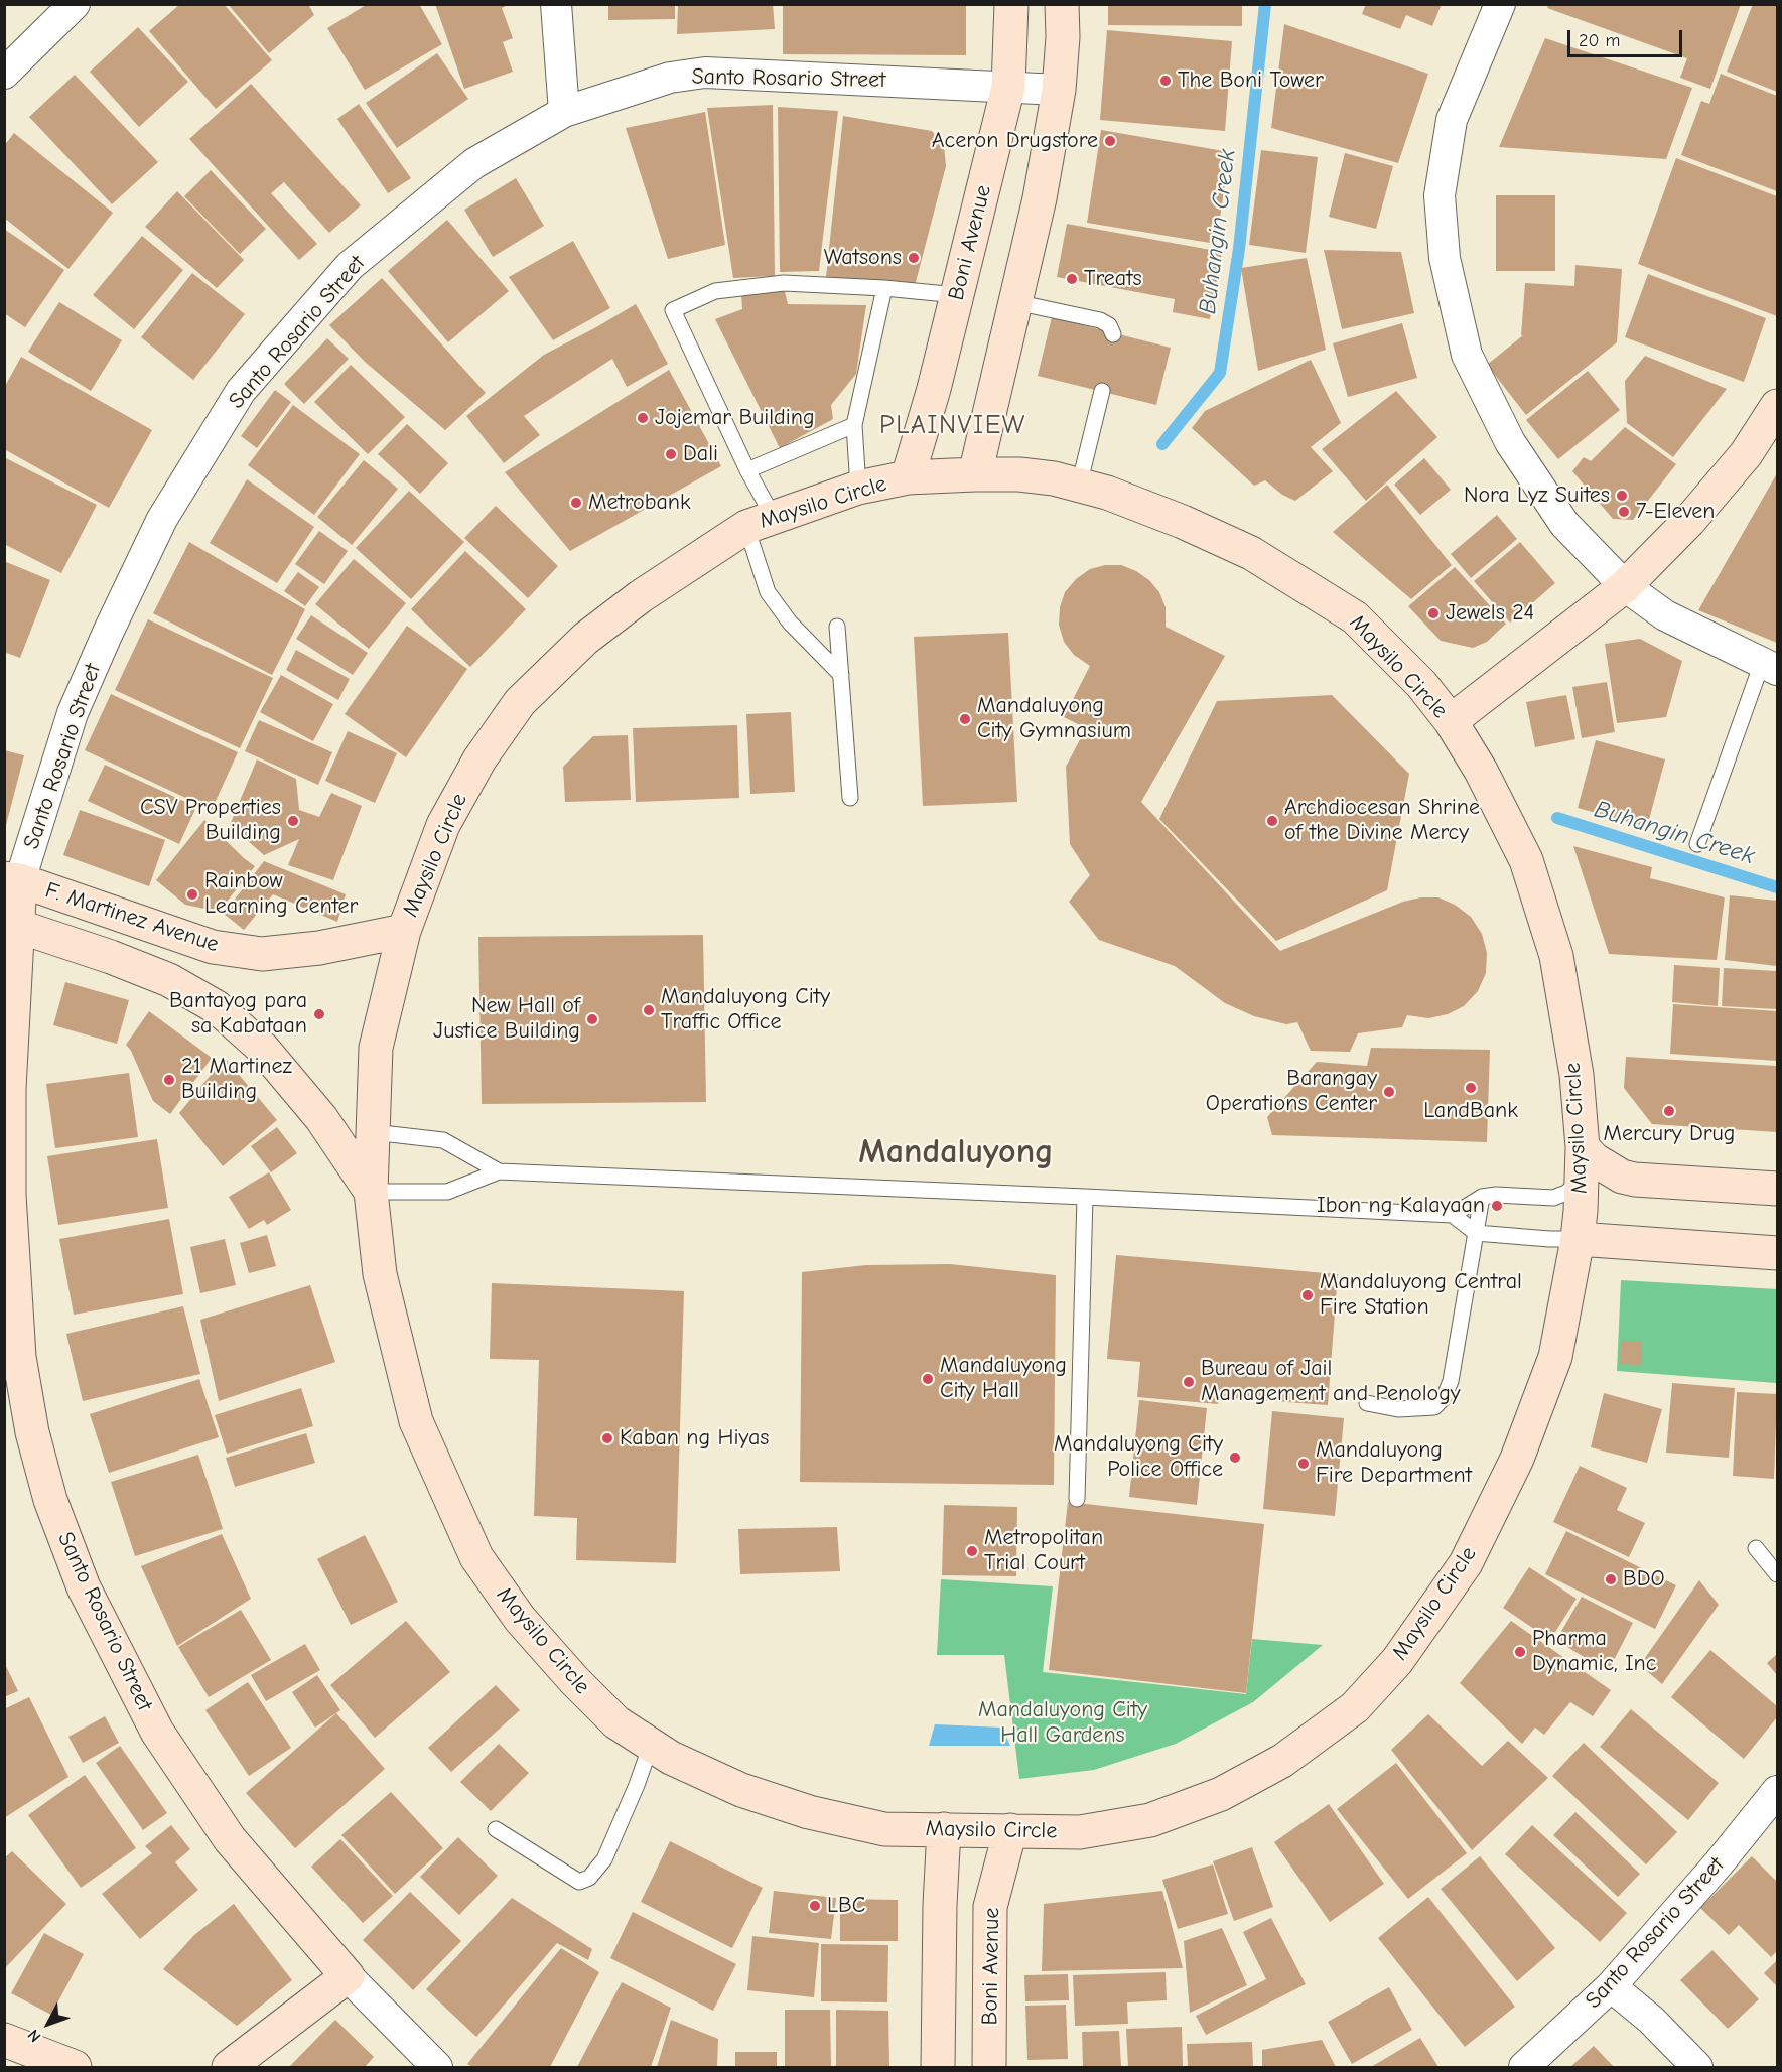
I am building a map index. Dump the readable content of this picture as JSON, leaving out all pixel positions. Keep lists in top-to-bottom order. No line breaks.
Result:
{"streets":{"main road":["Santo Rosario Street","Boni Avenue","Maysilo Circle","F. Martinez Avenue"]},"crossings":[["Santo Rosario Street","Boni Avenue"],["Santo Rosario Street","F. Martinez Avenue"],["Boni Avenue","Maysilo Circle"],["Maysilo Circle","F. Martinez Avenue"]],"districts":["PLAINVIEW","Mandaluyong"],"water":["Buhangin Creek"],"parks":["Mandaluyong City Hall Gardens"],"places":["The Boni Tower","Aceron Drugstore","Watsons","Treats","Jojemar Building","Dali","Nora Lyz Suites","Metrobank","7-Eleven","Jewels 24","Mandaluyong City Gymnasium","CSV Properties Building","Archdiocesan Shrine of the Divine Mercy","Rainbow Learning Center","Mandaluyong City Traffic Office","Bantayog para sa Kabataan","New Hall of Justice Building","21 Martinez Building","LandBank","Barangay Operations Center","Mercury Drug","Ibon ng Kalayaan","Mandaluyong Central Fire Station","Mandaluyong City Hall","Bureau of Jail Management and Penology","Kaban ng Hiyas","Mandaluyong City Police Office","Mandaluyong Fire Department","Metropolitan Trial Court","BDO","Pharma Dynamic, Inc","LBC"],"scale_bar":"20 m","north":"bottom left"}
